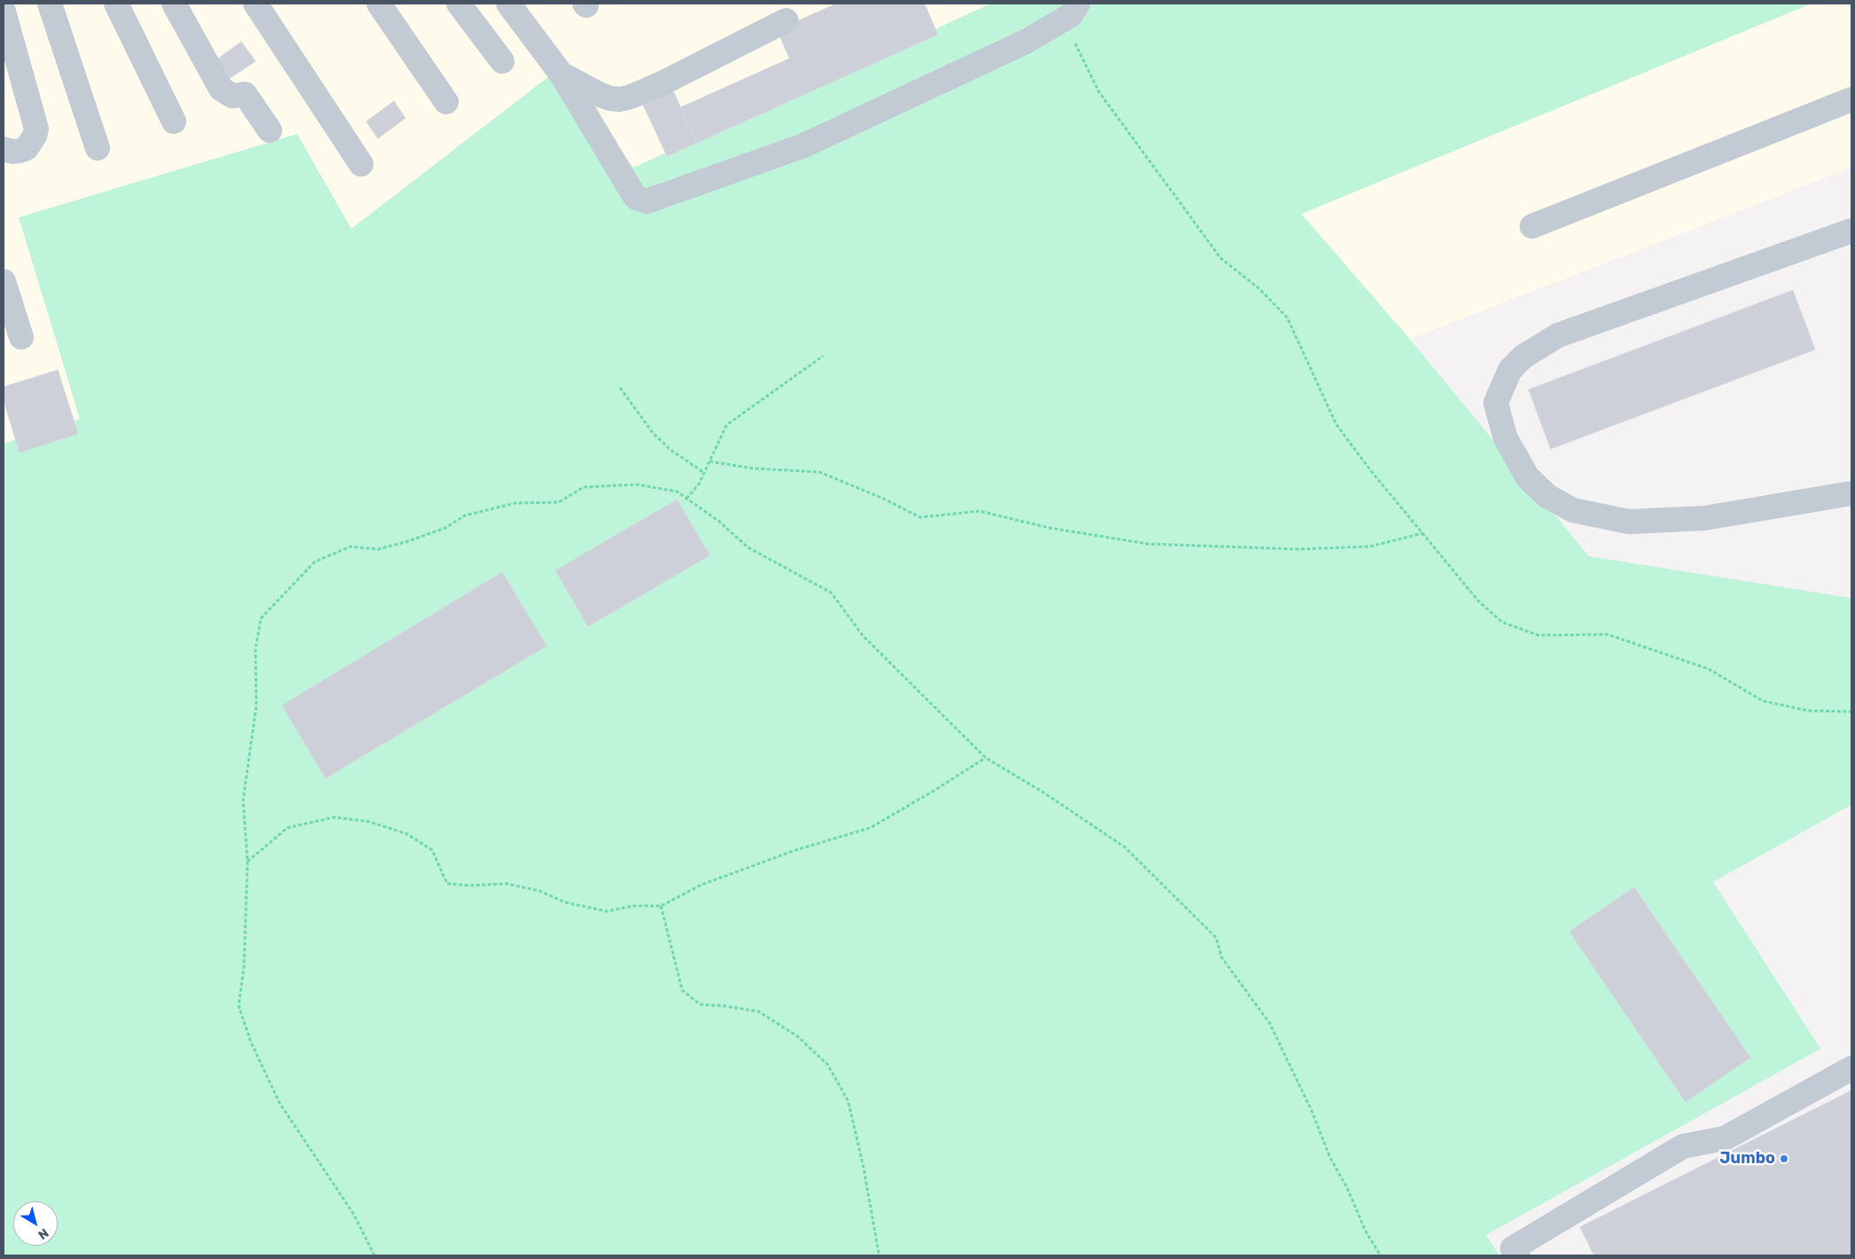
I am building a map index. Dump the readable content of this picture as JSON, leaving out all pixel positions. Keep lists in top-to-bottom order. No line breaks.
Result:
{"places":["Jumbo"],"north":"bottom right"}
